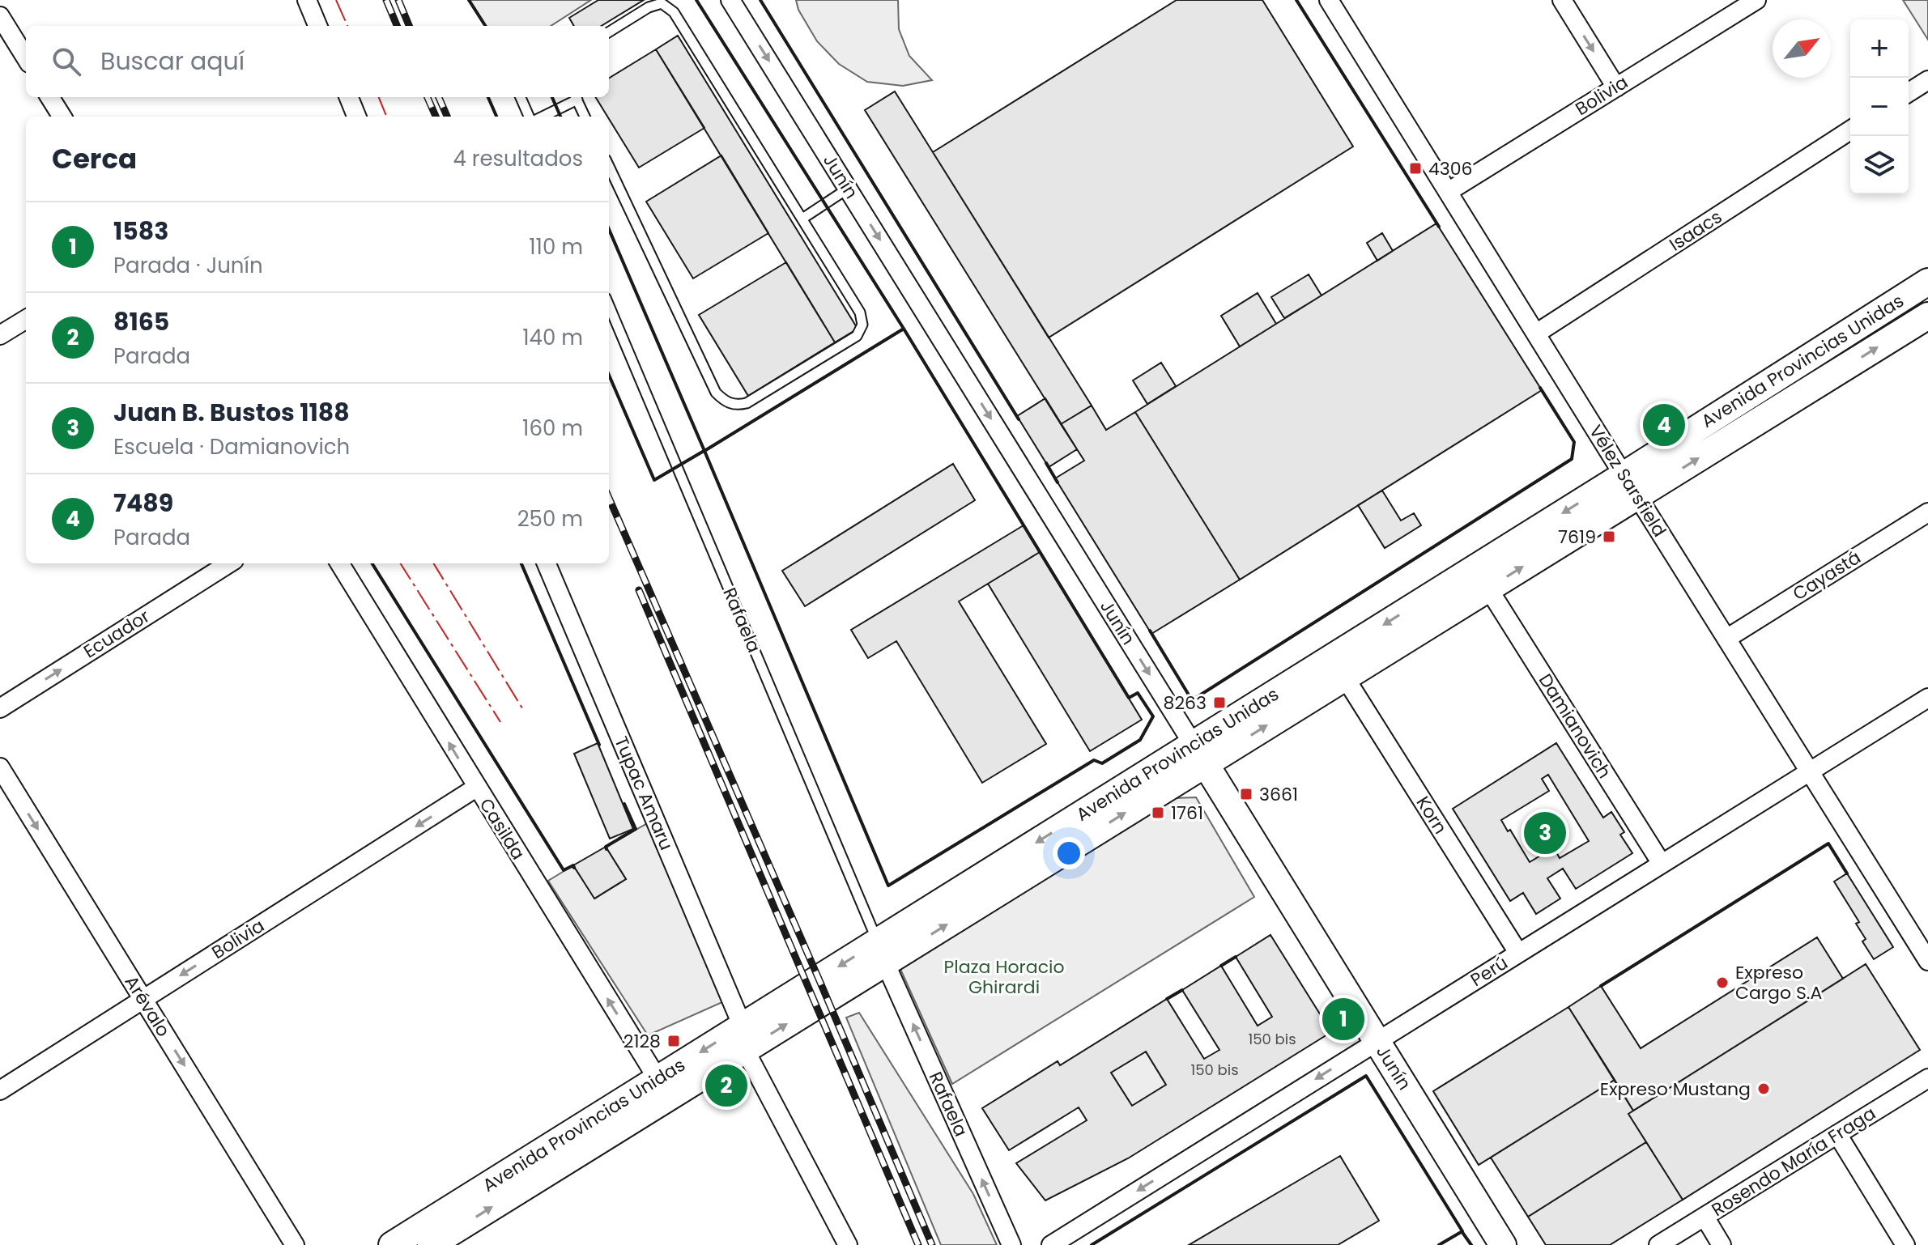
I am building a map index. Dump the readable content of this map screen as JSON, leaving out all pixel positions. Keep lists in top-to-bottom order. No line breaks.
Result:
{"streets":{"main road":["Junín","Avenida Provincias Unidas"],"street":["Bolivia","Isaacs","Vélez Sarsfield","Cayastá","Rafaela","Ecuador","Damianovich","Tupac Amaru","Korn","Casilda","Perú","Arévalo","Rosendo María Fraga"]},"crossings":[["Bolivia","Vélez Sarsfield"],["Bolivia","Casilda"],["Bolivia","Arévalo"],["Junín","Avenida Provincias Unidas"],["Junín","Perú"],["Isaacs","Vélez Sarsfield"],["Avenida Provincias Unidas","Vélez Sarsfield"],["Avenida Provincias Unidas","Rafaela"],["Avenida Provincias Unidas","Damianovich"],["Avenida Provincias Unidas","Tupac Amaru"],["Avenida Provincias Unidas","Korn"],["Avenida Provincias Unidas","Casilda"],["Vélez Sarsfield","Cayastá"],["Vélez Sarsfield","Perú"],["Damianovich","Perú"],["Korn","Perú"]],"one_way":["Bolivia","Junín","Ecuador","Casilda","Perú","Arévalo"],"parks":["Plaza Horacio Ghirardi"],"places":{"transit":["4306","7619","8263","3661","1761","2128"],"other":["Expreso Cargo S.A","Expreso Mustang"]},"house_numbers":["150 bis","150 bis"],"north":"top right","page":{"map_buttons":["+","−"],"search":"Buscar aquí","heading":["Cerca","4 resultados"],"list":[{"mark":"1","name":"1583","note":"Parada · Junín","value":"110 m"},{"mark":"2","name":"8165","note":"Parada","value":"140 m"},{"mark":"3","name":"Juan B. Bustos 1188","note":"Escuela · Damianovich","value":"160 m"},{"mark":"4","name":"7489","note":"Parada","value":"250 m"}],"pins":["4","3","1","2"]}}
